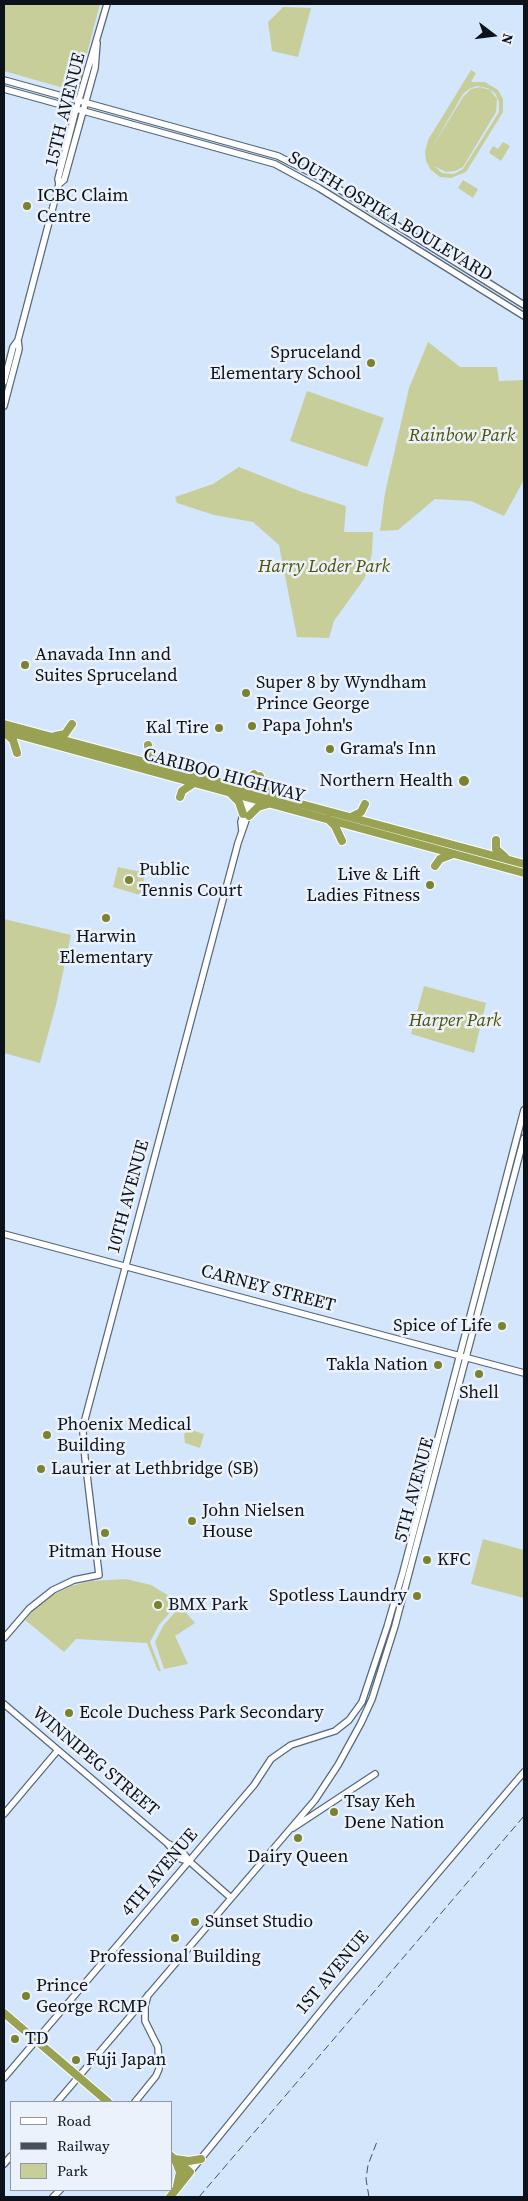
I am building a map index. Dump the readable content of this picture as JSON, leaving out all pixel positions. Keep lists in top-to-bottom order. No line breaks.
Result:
{"streets":{"highway":["CARIBOO HIGHWAY","1ST AVENUE"],"main road":["15TH AVENUE","SOUTH OSPIKA BOULEVARD","10TH AVENUE","CARNEY STREET","5TH AVENUE","WINNIPEG STREET","4TH AVENUE"]},"crossings":[["15TH AVENUE","SOUTH OSPIKA BOULEVARD"],["CARIBOO HIGHWAY","10TH AVENUE"],["10TH AVENUE","CARNEY STREET"],["CARNEY STREET","5TH AVENUE"],["5TH AVENUE","4TH AVENUE"],["WINNIPEG STREET","4TH AVENUE"]],"parks":["Rainbow Park","Harry Loder Park","Harper Park"],"places":["ICBC Claim Centre","Spruceland Elementary School","Anavada Inn and Suites Spruceland","Super 8 by Wyndham Prince George","Papa John's","Kal Tire","Grama's Inn","Northern Health","Public Tennis Court","Live & Lift Ladies Fitness","Harwin Elementary","Spice of Life","Takla Nation","Shell","Phoenix Medical Building","Laurier at Lethbridge (SB)","John Nielsen House","Pitman House","KFC","Spotless Laundry","BMX Park","Ecole Duchess Park Secondary","Tsay Keh Dene Nation","Dairy Queen","Sunset Studio","Professional Building","Prince George RCMP","TD","Fuji Japan"],"legend":["Road","Railway","Park"],"north":"right"}
